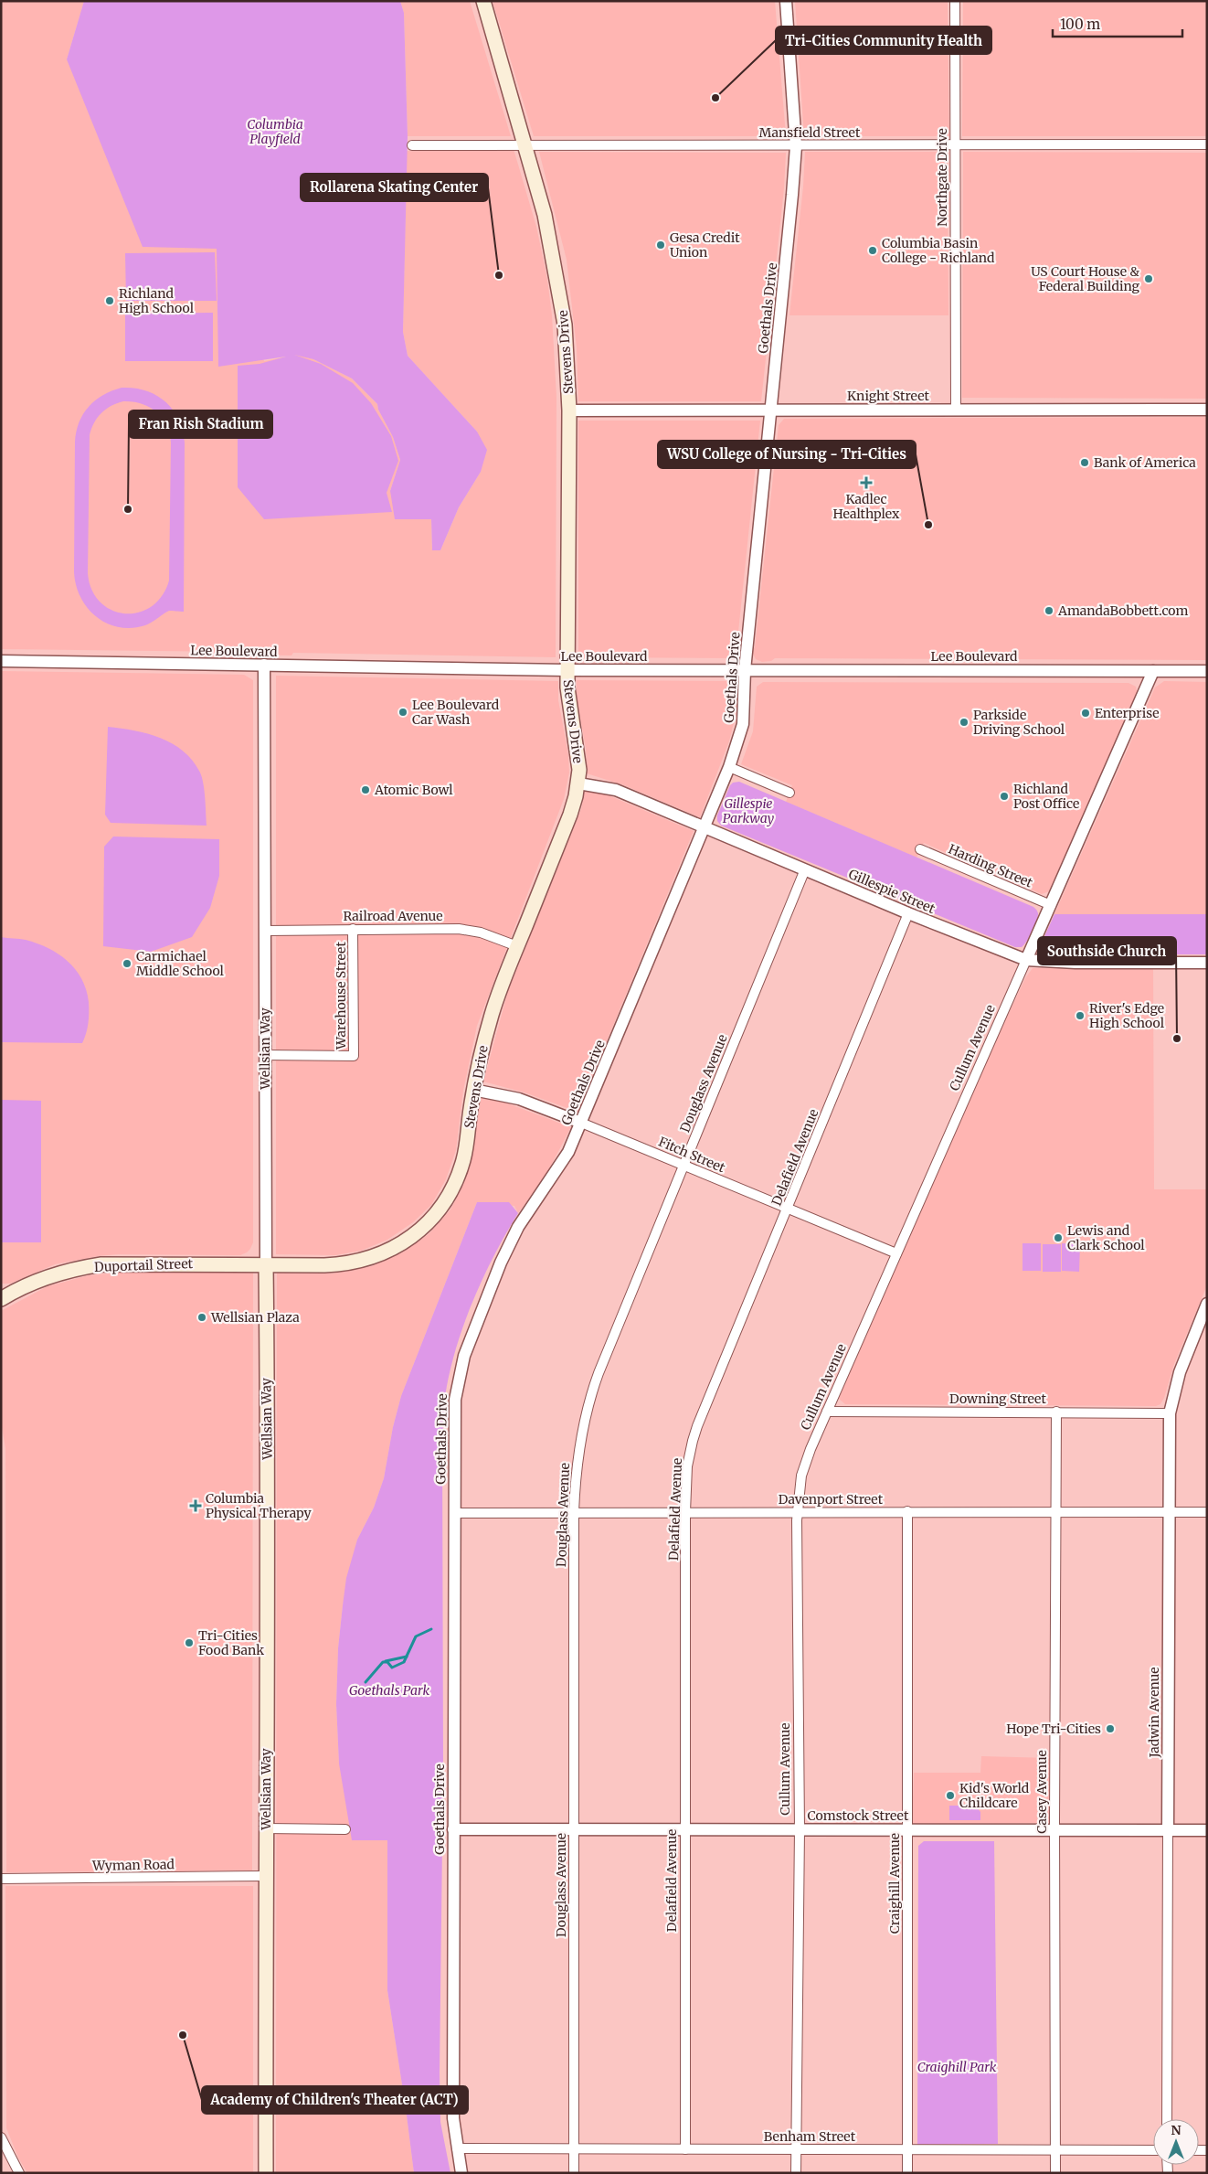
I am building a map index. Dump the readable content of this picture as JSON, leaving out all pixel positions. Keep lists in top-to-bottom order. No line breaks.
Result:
{"streets":{"main road":["Stevens Drive","Wellsian Way","Duportail Street"],"street":["Mansfield Street","Northgate Drive","Goethals Drive","Knight Street","Lee Boulevard","Harding Street","Gillespie Street","Railroad Avenue","Warehouse Street","Cullum Avenue","Douglass Avenue","Fitch Street","Delafield Avenue","Downing Street","Davenport Street","Jadwin Avenue","Casey Avenue","Comstock Street","Wyman Road","Craighill Avenue","Benham Street"]},"crossings":[["Mansfield Street","Northgate Drive"],["Mansfield Street","Goethals Drive"],["Mansfield Street","Stevens Drive"],["Northgate Drive","Knight Street"],["Goethals Drive","Knight Street"],["Goethals Drive","Lee Boulevard"],["Goethals Drive","Gillespie Street"],["Goethals Drive","Fitch Street"],["Goethals Drive","Davenport Street"],["Goethals Drive","Comstock Street"],["Goethals Drive","Benham Street"],["Stevens Drive","Knight Street"],["Stevens Drive","Lee Boulevard"],["Stevens Drive","Gillespie Street"],["Stevens Drive","Railroad Avenue"],["Stevens Drive","Wellsian Way"],["Stevens Drive","Fitch Street"],["Stevens Drive","Duportail Street"],["Lee Boulevard","Cullum Avenue"],["Lee Boulevard","Wellsian Way"],["Harding Street","Cullum Avenue"],["Gillespie Street","Cullum Avenue"],["Gillespie Street","Douglass Avenue"],["Gillespie Street","Delafield Avenue"],["Railroad Avenue","Warehouse Street"],["Railroad Avenue","Wellsian Way"],["Warehouse Street","Wellsian Way"],["Cullum Avenue","Fitch Street"],["Cullum Avenue","Downing Street"],["Cullum Avenue","Davenport Street"],["Cullum Avenue","Comstock Street"],["Cullum Avenue","Benham Street"],["Wellsian Way","Duportail Street"],["Wellsian Way","Wyman Road"],["Douglass Avenue","Fitch Street"],["Douglass Avenue","Davenport Street"],["Douglass Avenue","Comstock Street"],["Douglass Avenue","Benham Street"],["Fitch Street","Delafield Avenue"],["Delafield Avenue","Davenport Street"],["Delafield Avenue","Comstock Street"],["Delafield Avenue","Benham Street"],["Downing Street","Jadwin Avenue"],["Downing Street","Casey Avenue"],["Davenport Street","Jadwin Avenue"],["Davenport Street","Casey Avenue"],["Davenport Street","Craighill Avenue"],["Jadwin Avenue","Comstock Street"],["Casey Avenue","Comstock Street"],["Casey Avenue","Benham Street"],["Comstock Street","Craighill Avenue"],["Craighill Avenue","Benham Street"]],"parks":["Columbia Playfield","Gillespie Parkway","Goethals Park","Craighill Park"],"places":{"other":["Tri-Cities Community Health","Gesa Credit Union","Columbia Basin College - Richland","Rollarena Skating Center","US Court House & Federal Building","Richland High School","Bank of America","Fran Rish Stadium","WSU College of Nursing - Tri-Cities","AmandaBobbett.com","Lee Boulevard Car Wash","Enterprise","Parkside Driving School","Atomic Bowl","Richland Post Office","Carmichael Middle School","River's Edge High School","Southside Church","Lewis and Clark School","Wellsian Plaza","Tri-Cities Food Bank","Hope Tri-Cities","Kid's World Childcare","Academy of Children's Theater (ACT)"],"health":["Kadlec Healthplex","Columbia Physical Therapy"]},"scale_bar":"100 m","north":"top"}
